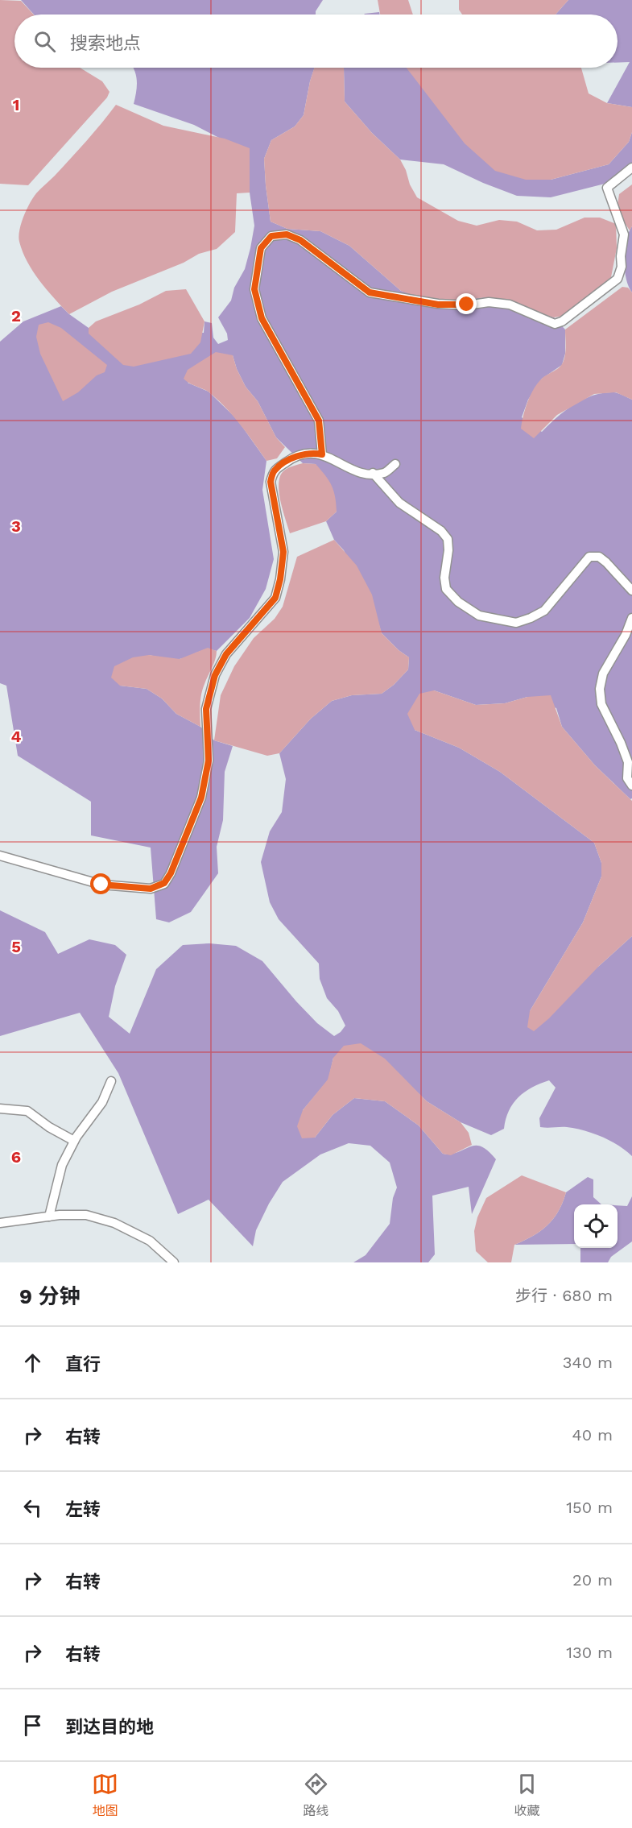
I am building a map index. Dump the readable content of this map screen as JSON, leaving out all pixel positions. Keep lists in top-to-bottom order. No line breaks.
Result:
{"page":{"search":"搜索地点","heading":["9 分钟","步行 · 680 m"],"list":[["直行","340 m"],["右转","40 m"],["左转","150 m"],["右转","20 m"],["右转","130 m"],"到达目的地"],"nav":["地图","路线","收藏"]},"grid":{"rows":["1","2","3","4","5","6"]}}
